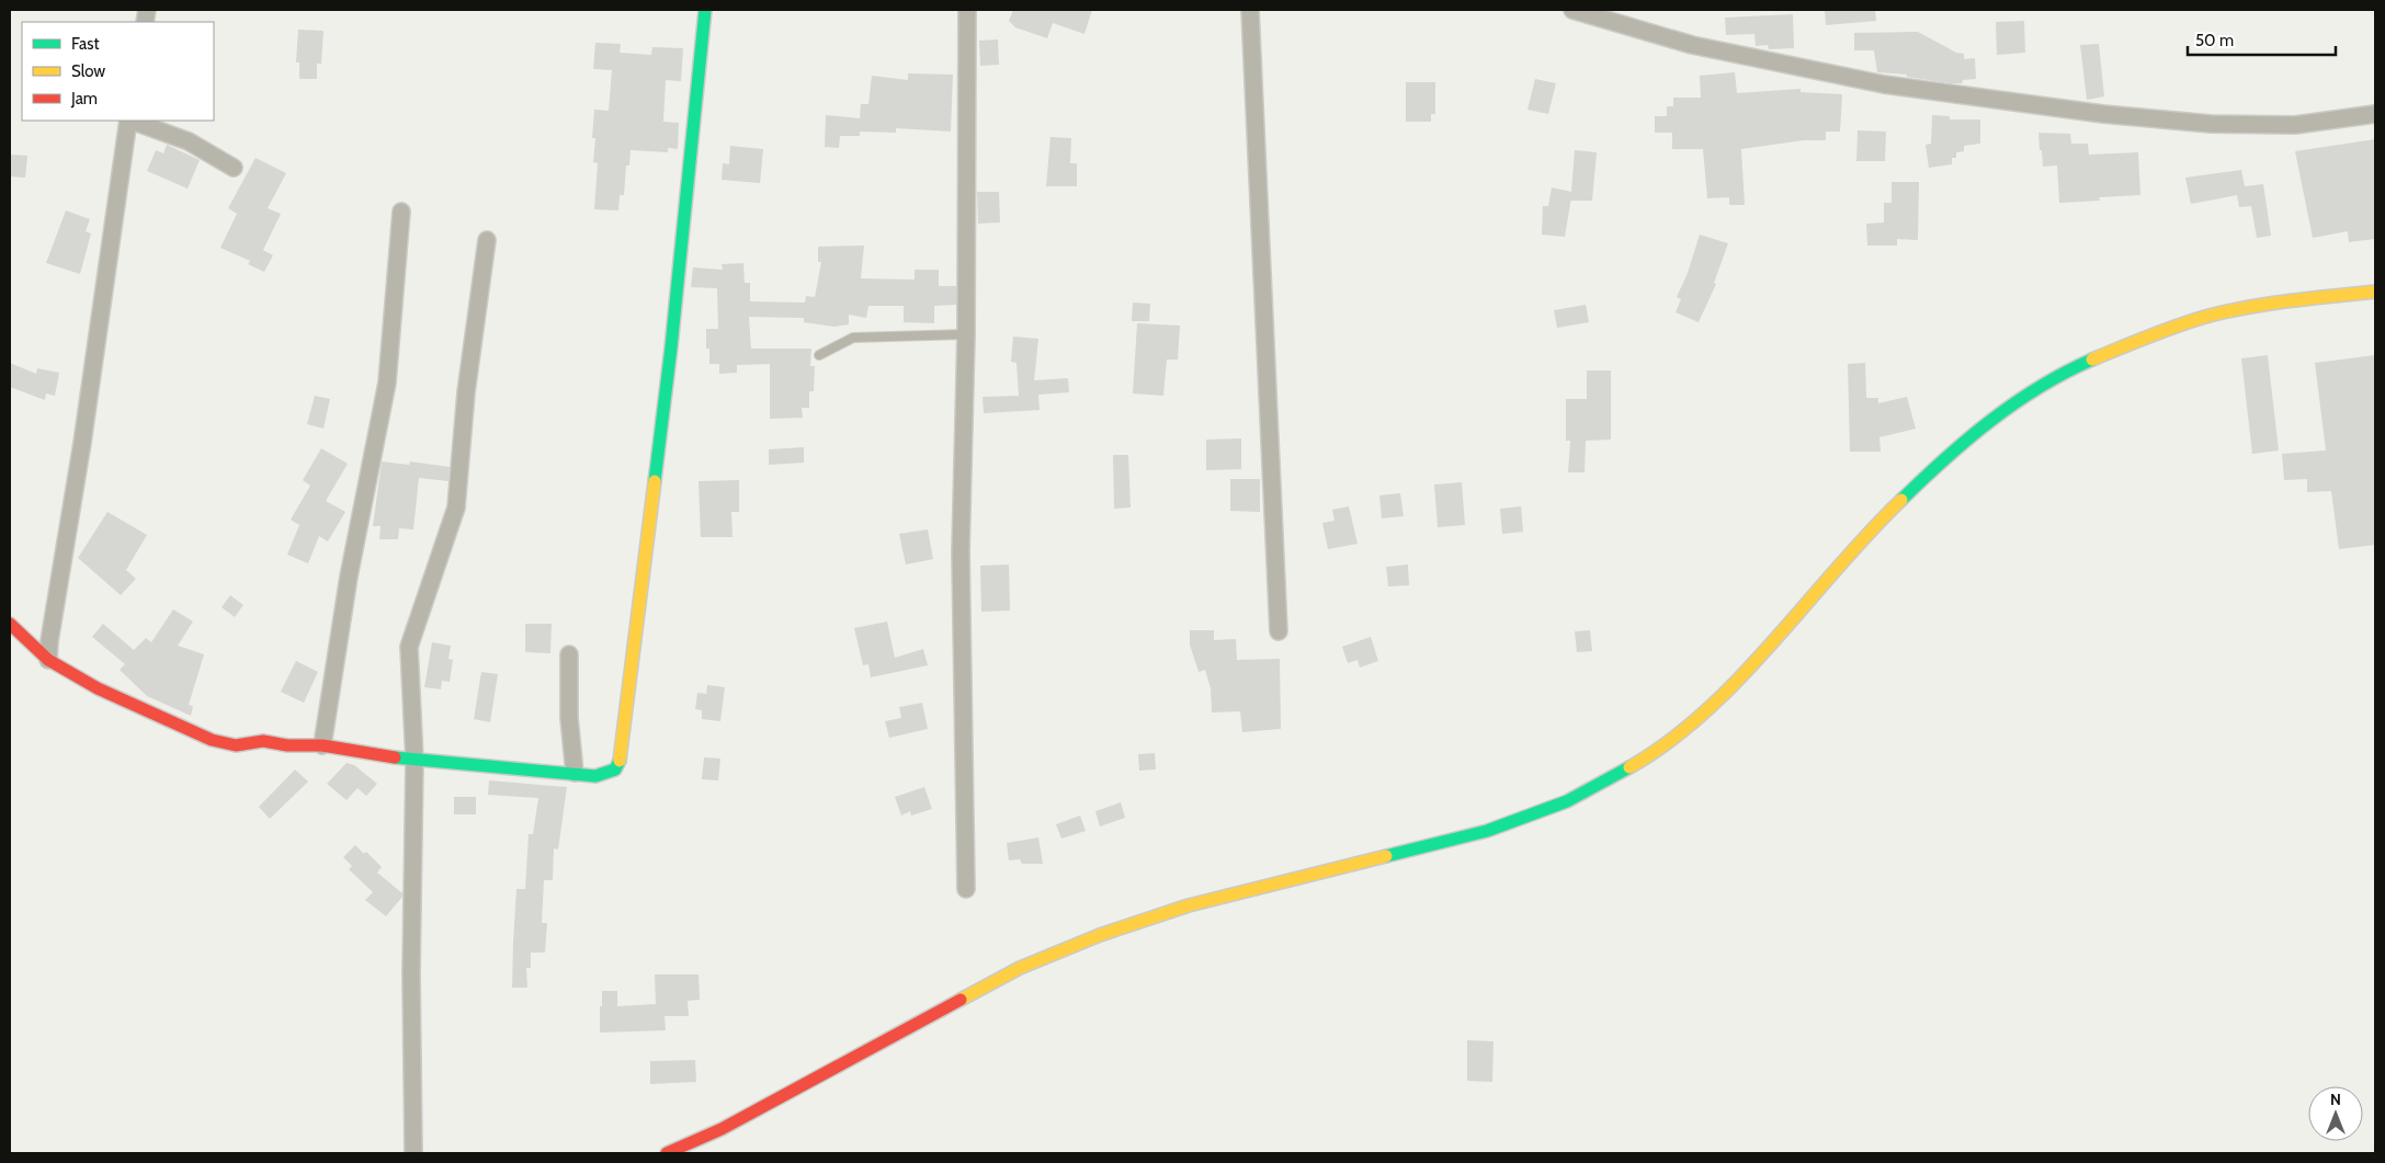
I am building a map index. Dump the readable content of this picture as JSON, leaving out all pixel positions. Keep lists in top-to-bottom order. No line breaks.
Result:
{"legend":["Fast","Slow","Jam"],"scale_bar":"50 m","north":"top"}
